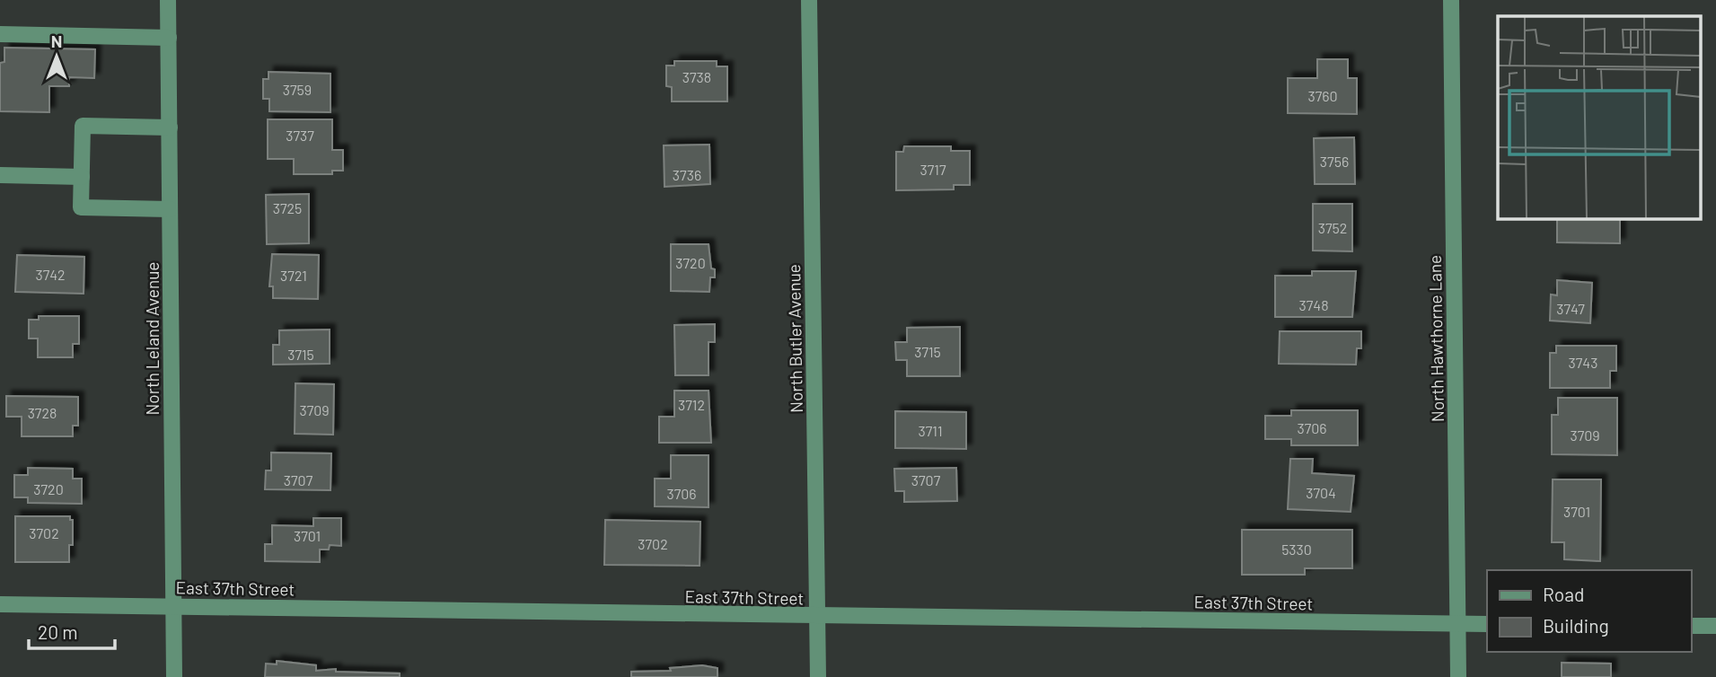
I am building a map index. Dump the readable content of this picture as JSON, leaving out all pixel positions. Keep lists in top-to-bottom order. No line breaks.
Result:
{"streets":{"street":["North Leland Avenue","North Butler Avenue","North Hawthorne Lane","East 37th Street"]},"crossings":[["North Leland Avenue","East 37th Street"],["North Butler Avenue","East 37th Street"],["North Hawthorne Lane","East 37th Street"]],"house_numbers":["3738","3759","3760","3737","3756","3717","3736","3725","3752","3720","3742","3721","3748","3747","3715","3715","3743","3712","3709","3728","3706","3711","3709","3707","3707","3720","3704","3706","3701","3702","3701","3702","5330"],"legend":["Road","Building"],"scale_bar":"20 m","north":"top"}
